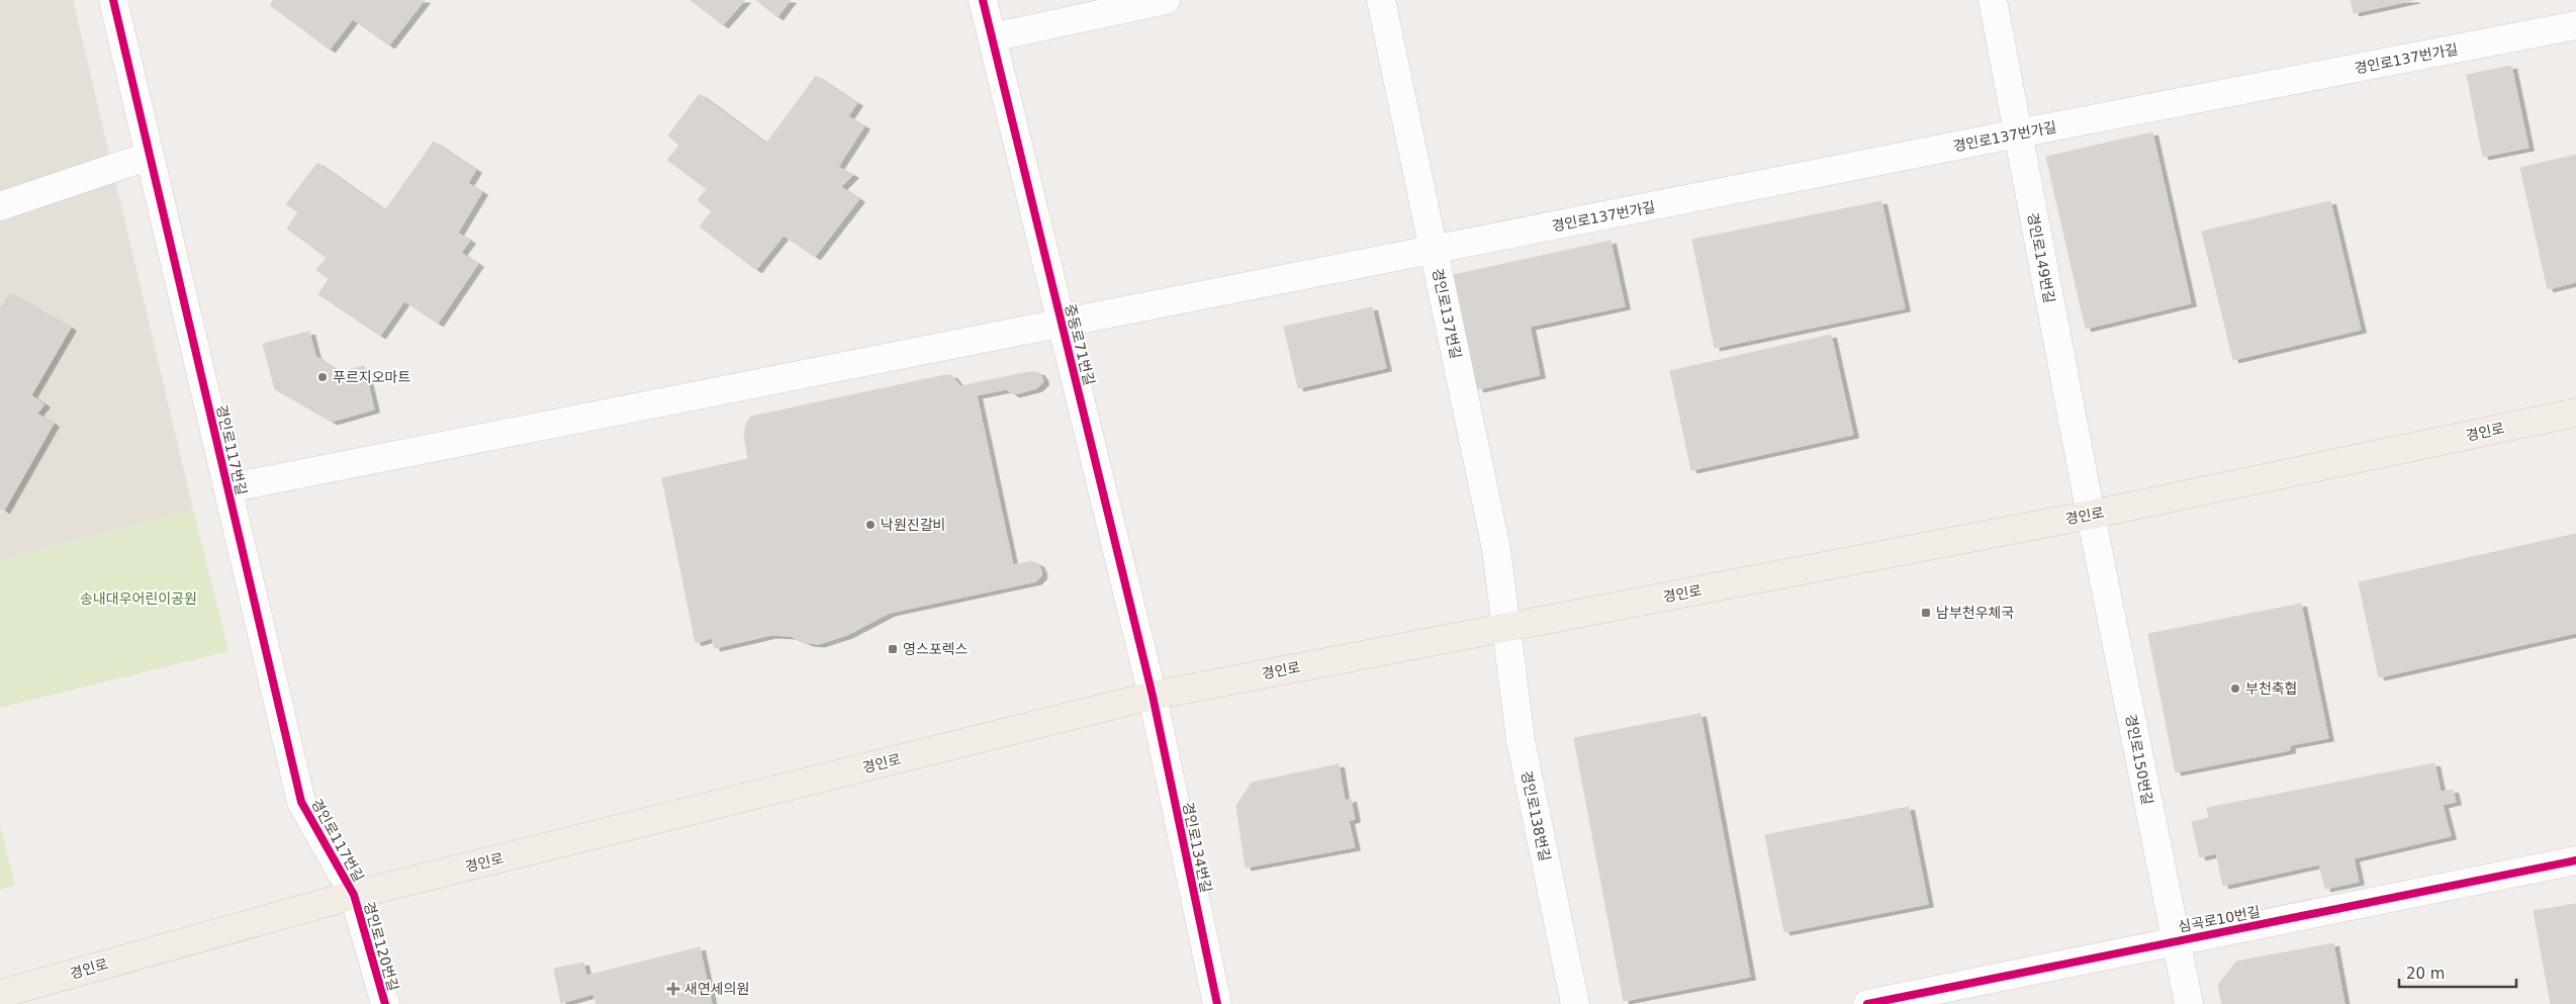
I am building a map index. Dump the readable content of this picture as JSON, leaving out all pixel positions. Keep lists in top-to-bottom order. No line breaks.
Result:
{"streets":{"main road":["경인로"],"street":["경인로137번가길","경인로149번길","경인로137번길","중동로71번길","경인로117번길","경인로150번길","경인로138번길","경인로134번길","심곡로10번길","경인로120번길"]},"crossings":[["경인로137번가길","경인로149번길"],["경인로137번가길","경인로137번길"],["경인로137번가길","중동로71번길"],["경인로137번가길","경인로117번길"],["경인로149번길","경인로"],["경인로149번길","경인로150번길"],["경인로137번길","경인로"],["경인로137번길","경인로138번길"],["중동로71번길","경인로"],["중동로71번길","경인로134번길"],["경인로","경인로117번길"],["경인로","경인로150번길"],["경인로","경인로138번길"],["경인로","경인로134번길"],["경인로","경인로120번길"],["경인로117번길","경인로120번길"],["경인로150번길","심곡로10번길"]],"parks":["송내대우어린이공원"],"places":{"other":["푸르지오마트","낙원진갈비","부천축협"],"transit":["남부천우체국","영스포렉스"],"health":["새연세의원"]},"scale_bar":"20 m"}
